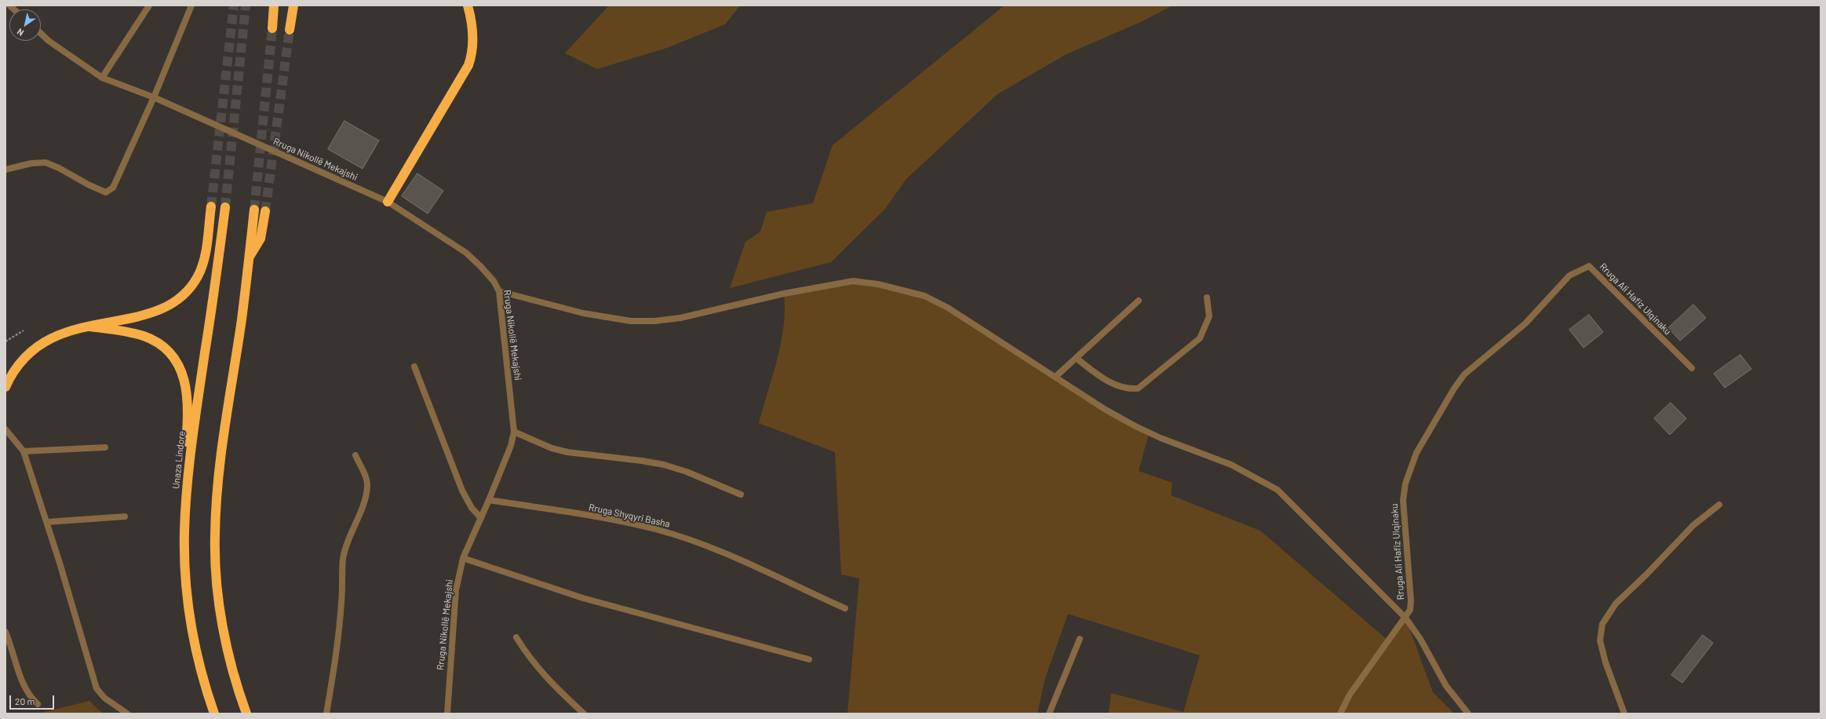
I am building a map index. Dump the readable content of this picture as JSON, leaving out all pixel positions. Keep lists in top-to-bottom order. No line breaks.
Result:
{"streets":{"highway":["Unaza Lindore"],"street":["Rruga Nikollë Mekajshi","Rruga Ali Hafiz Ulqinaku","Rruga Shyqyri Basha"]},"crossings":[["Rruga Nikollë Mekajshi","Rruga Shyqyri Basha"]],"scale_bar":"20 m","north":"bottom left"}
